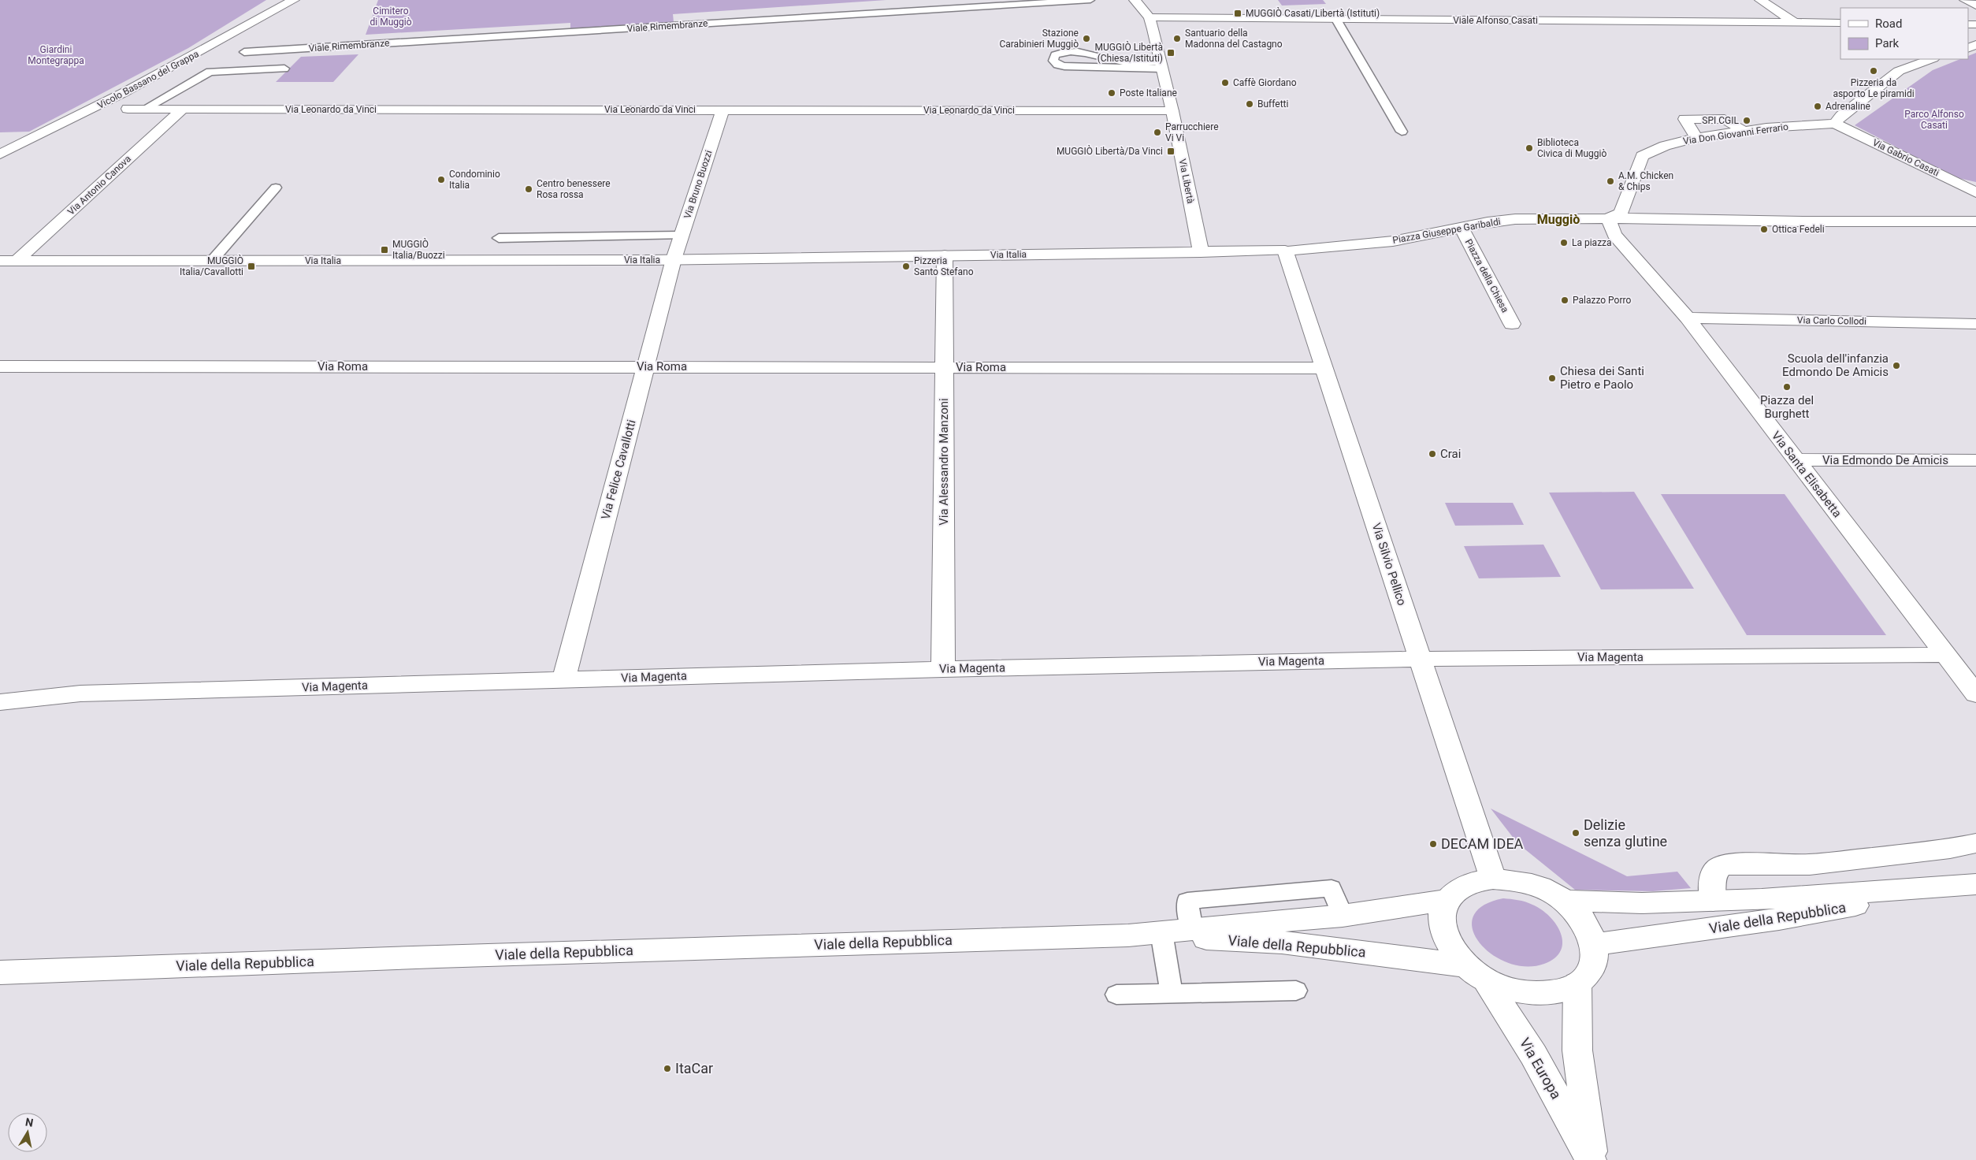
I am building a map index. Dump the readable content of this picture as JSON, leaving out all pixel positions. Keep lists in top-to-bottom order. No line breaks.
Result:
{"streets":{"street":["Viale Alfonso Casati","Vicolo Bassano del Grappa","Via Leonardo da Vinci","Via Don Giovanni Ferrario","Via Gabrio Casati","Via Libertà","Via Bruno Buozzi","Via Antonio Canova","Piazza Giuseppe Garibaldi","Via Italia","Piazza della Chiesa","Via Carlo Collodi","Via Roma","Via Edmondo De Amicis","Via Alessandro Manzoni","Via Felice Cavallotti","Via Santa Elisabetta","Via Silvio Pellico","Via Magenta","Viale della Repubblica","Via Europa"],"lane":["Viale Rimembranze"]},"crossings":[["Viale Alfonso Casati","Via Libertà"],["Via Leonardo da Vinci","Via Libertà"],["Via Leonardo da Vinci","Via Bruno Buozzi"],["Via Leonardo da Vinci","Via Antonio Canova"],["Via Don Giovanni Ferrario","Via Gabrio Casati"],["Via Don Giovanni Ferrario","Piazza Giuseppe Garibaldi"],["Via Don Giovanni Ferrario","Via Santa Elisabetta"],["Via Libertà","Via Italia"],["Via Bruno Buozzi","Via Italia"],["Via Bruno Buozzi","Via Felice Cavallotti"],["Via Antonio Canova","Via Italia"],["Piazza Giuseppe Garibaldi","Via Italia"],["Piazza Giuseppe Garibaldi","Piazza della Chiesa"],["Piazza Giuseppe Garibaldi","Via Santa Elisabetta"],["Piazza Giuseppe Garibaldi","Via Silvio Pellico"],["Via Italia","Via Alessandro Manzoni"],["Via Italia","Via Felice Cavallotti"],["Via Italia","Via Silvio Pellico"],["Via Carlo Collodi","Via Santa Elisabetta"],["Via Roma","Via Alessandro Manzoni"],["Via Roma","Via Felice Cavallotti"],["Via Roma","Via Silvio Pellico"],["Via Edmondo De Amicis","Via Santa Elisabetta"],["Via Alessandro Manzoni","Via Magenta"],["Via Felice Cavallotti","Via Magenta"],["Via Santa Elisabetta","Via Magenta"],["Via Silvio Pellico","Via Magenta"],["Via Silvio Pellico","Viale della Repubblica"],["Via Silvio Pellico","Via Europa"],["Viale della Repubblica","Via Europa"]],"districts":["Muggiò"],"parks":["Cimitero di Muggiò","Giardini Montegrappa","Parco Alfonso Casati"],"places":{"transit":["MUGGIÒ Casati/Libertà (Istituti)","MUGGIÒ Libertà (Chiesa/Istituti)","MUGGIÒ Libertà/Da Vinci","MUGGIÒ Italia/Buozzi","MUGGIÒ Italia/Cavallotti"],"other":["Stazione Carabinieri Muggiò","Santuario della Madonna del Castagno","Pizzeria da asporto Le piramidi","Caffè Giordano","Poste Italiane","Buffetti","Adrenaline","SPI CGIL","Parrucchiere Vi Vi","Biblioteca Civica di Muggiò","Condominio Italia","A.M. Chicken & Chips","Centro benessere Rosa rossa","Ottica Fedeli","La piazza","Pizzeria Santo Stefano","Palazzo Porro","Scuola dell'infanzia Edmondo De Amicis","Chiesa dei Santi Pietro e Paolo","Piazza del Burghett","Crai","Delizie senza glutine","DECAM IDEA","ItaCar"]},"legend":["Road","Park"],"north":"top"}
